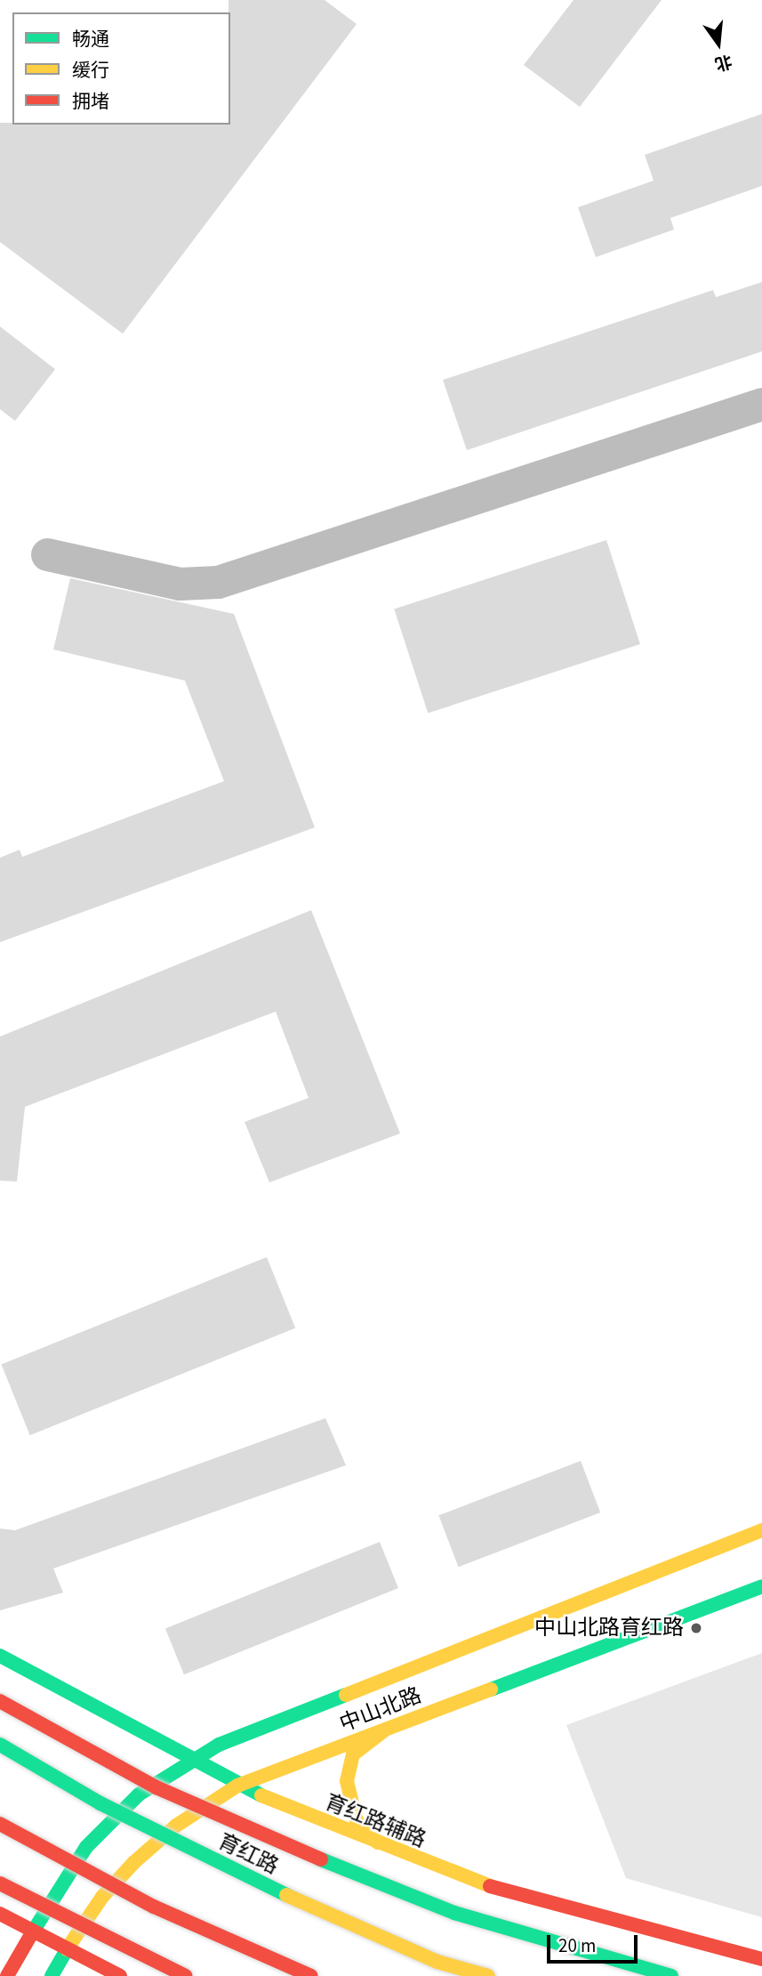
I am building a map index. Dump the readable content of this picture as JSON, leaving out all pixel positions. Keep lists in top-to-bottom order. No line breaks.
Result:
{"streets":{"main road":["中山北路","育红路辅路","育红路"]},"crossings":[["中山北路","育红路辅路"]],"places":["中山北路育红路"],"legend":["畅通","缓行","拥堵"],"scale_bar":"20 m","north":"bottom"}
